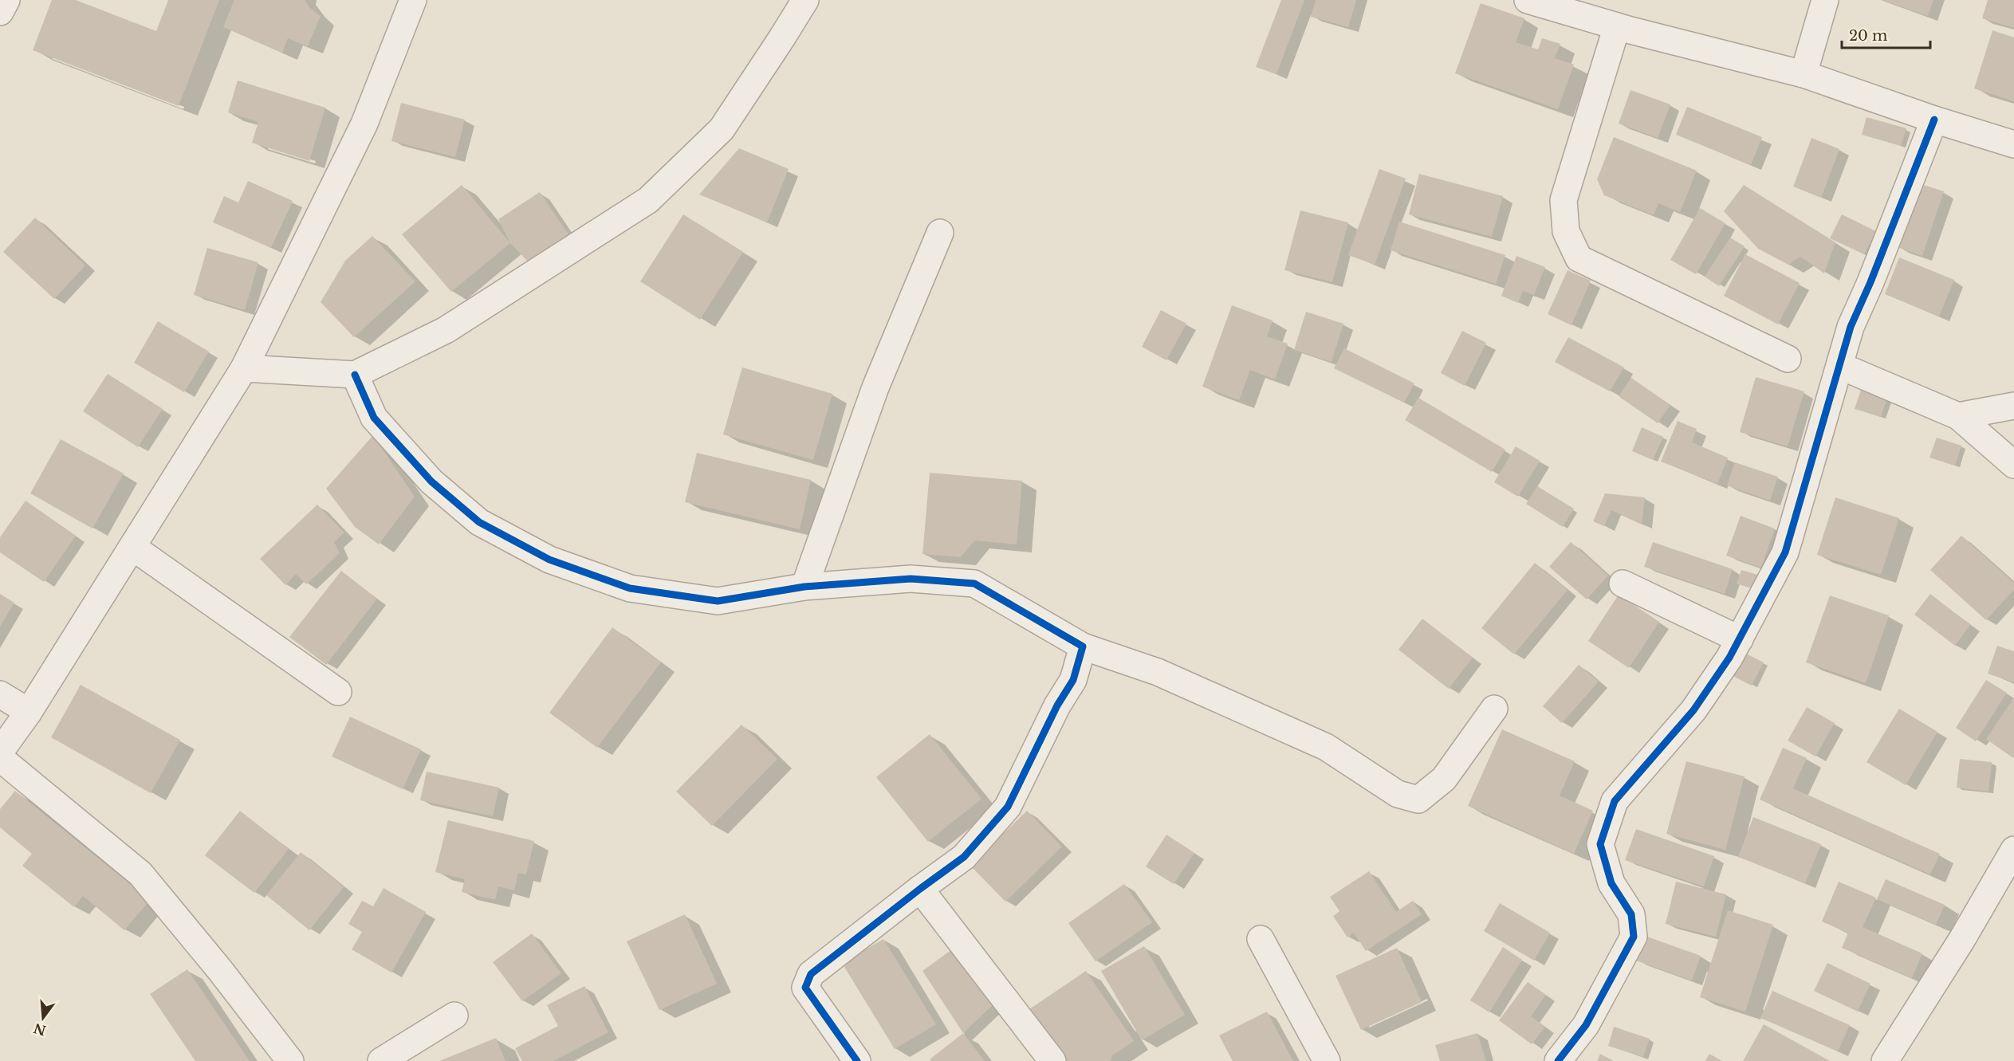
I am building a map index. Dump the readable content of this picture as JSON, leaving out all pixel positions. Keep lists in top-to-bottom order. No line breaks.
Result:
{"scale_bar":"20 m","north":"bottom"}
